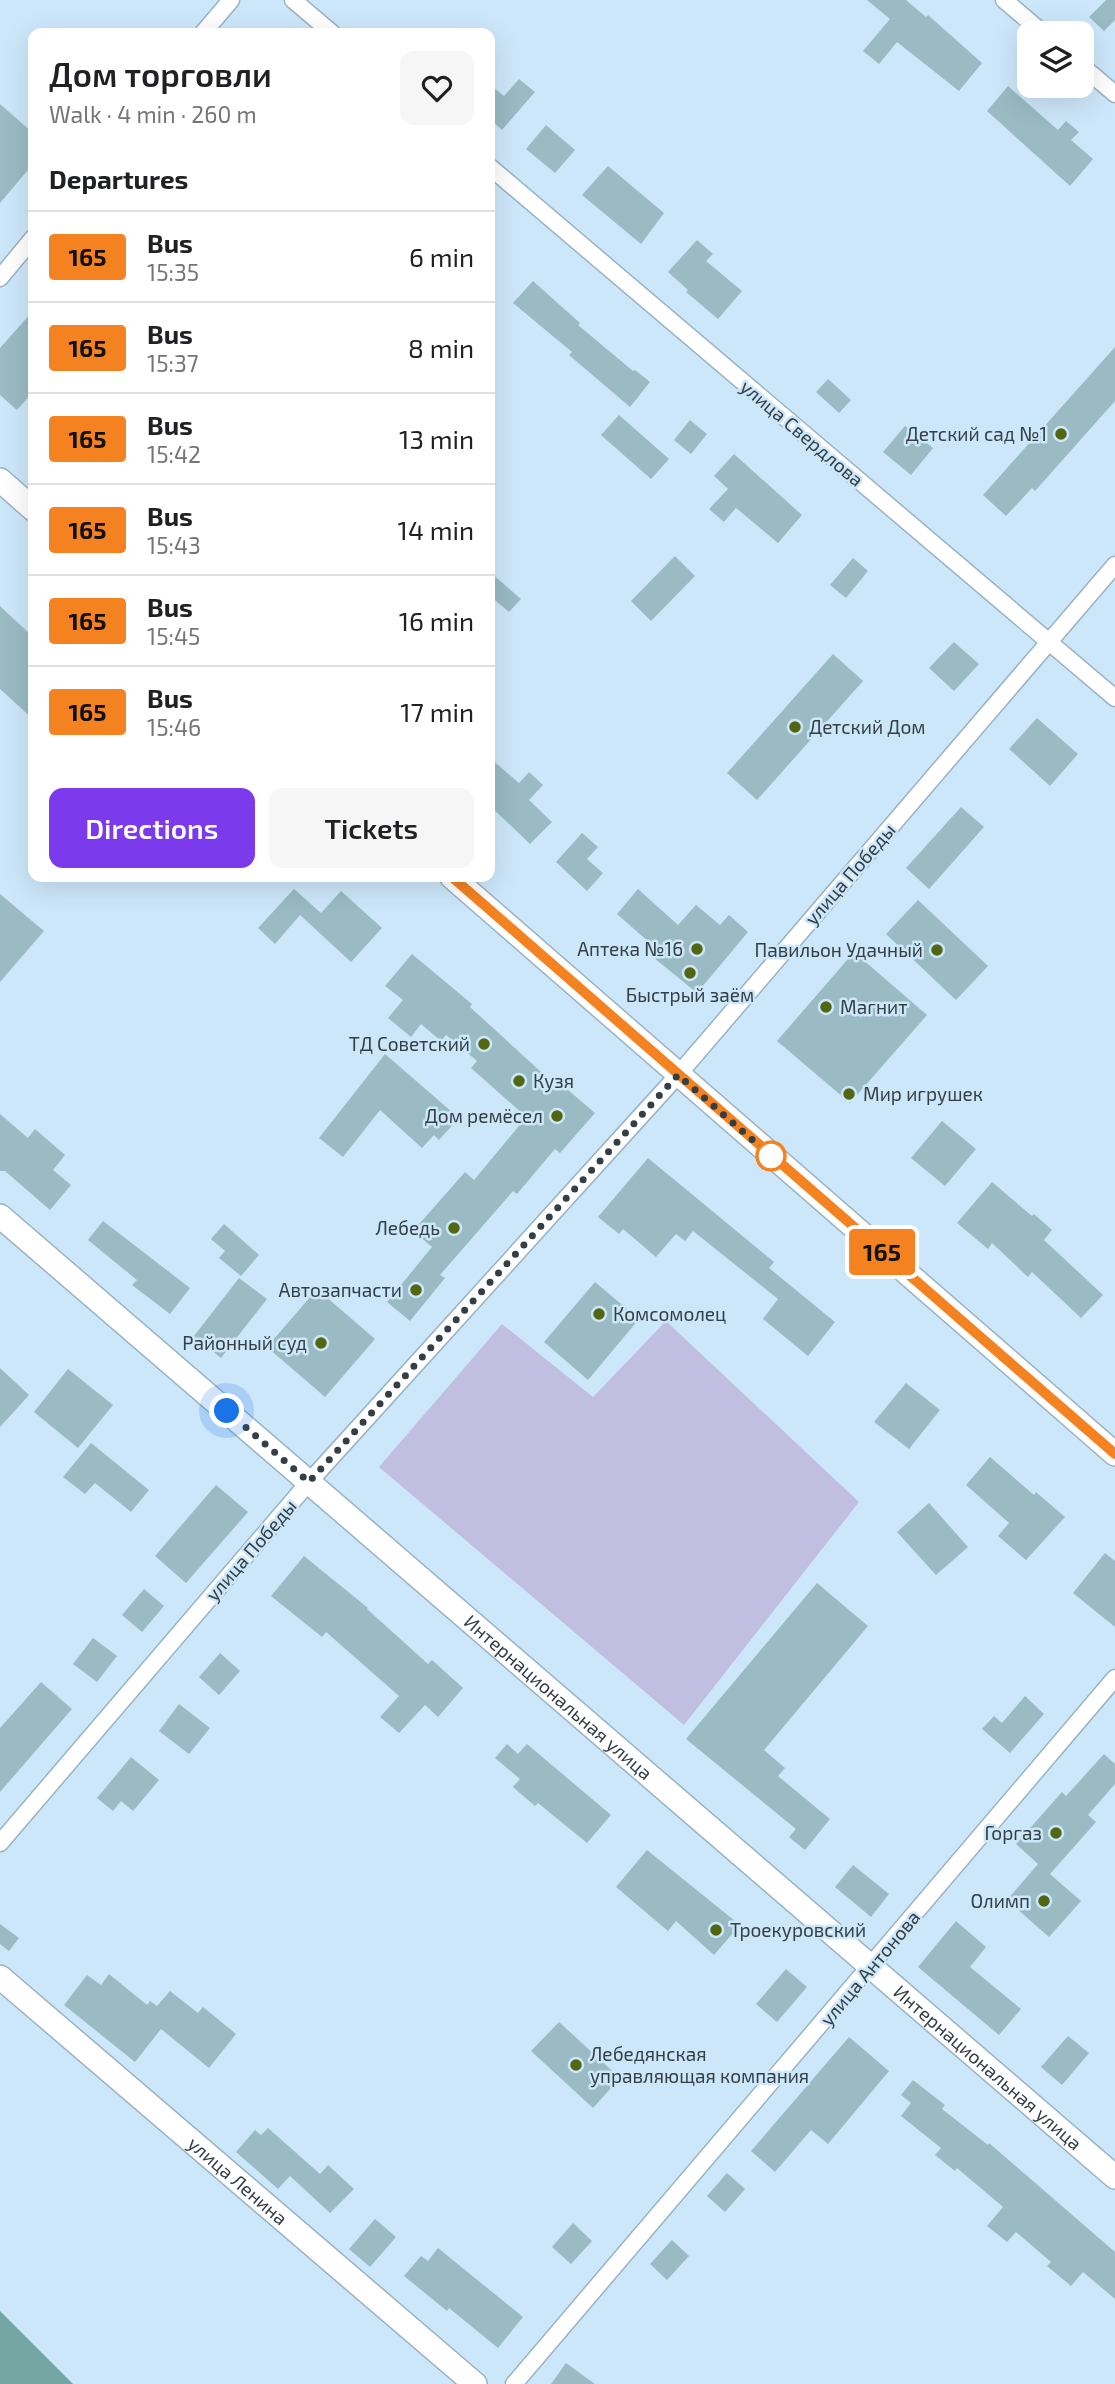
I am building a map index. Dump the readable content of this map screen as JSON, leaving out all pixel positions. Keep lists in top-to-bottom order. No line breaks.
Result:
{"streets":{"main road":["Интернациональная улица","улица Ленина"],"street":["улица Свердлова","улица Победы","улица Антонова"]},"crossings":[["улица Свердлова","улица Победы"],["улица Победы","Интернациональная улица"],["Интернациональная улица","улица Антонова"]],"places":["Детский сад №1","Детский Дом","Аптека №16","Павильон Удачный","Быстрый заём","Магнит","ТД Советский","Кузя","Мир игрушек","Дом ремёсел","Лебедь","Автозапчасти","Комсомолец","Районный суд","Горгаз","Олимп","Троекуровский","Лебедянская управляющая компания"],"lines":["bus line 165"],"page":{"on_map":"165","heading":[["Дом торговли","Walk · 4 min · 260 m"],"Departures"],"list":[{"mark":"165","name":"Bus","note":"15:35","value":"6 min"},{"mark":"165","name":"Bus","note":"15:37","value":"8 min"},{"mark":"165","name":"Bus","note":"15:42","value":"13 min"},{"mark":"165","name":"Bus","note":"15:43","value":"14 min"},{"mark":"165","name":"Bus","note":"15:45","value":"16 min"},{"mark":"165","name":"Bus","note":"15:46","value":"17 min"}],"buttons":["Directions","Tickets"]}}
